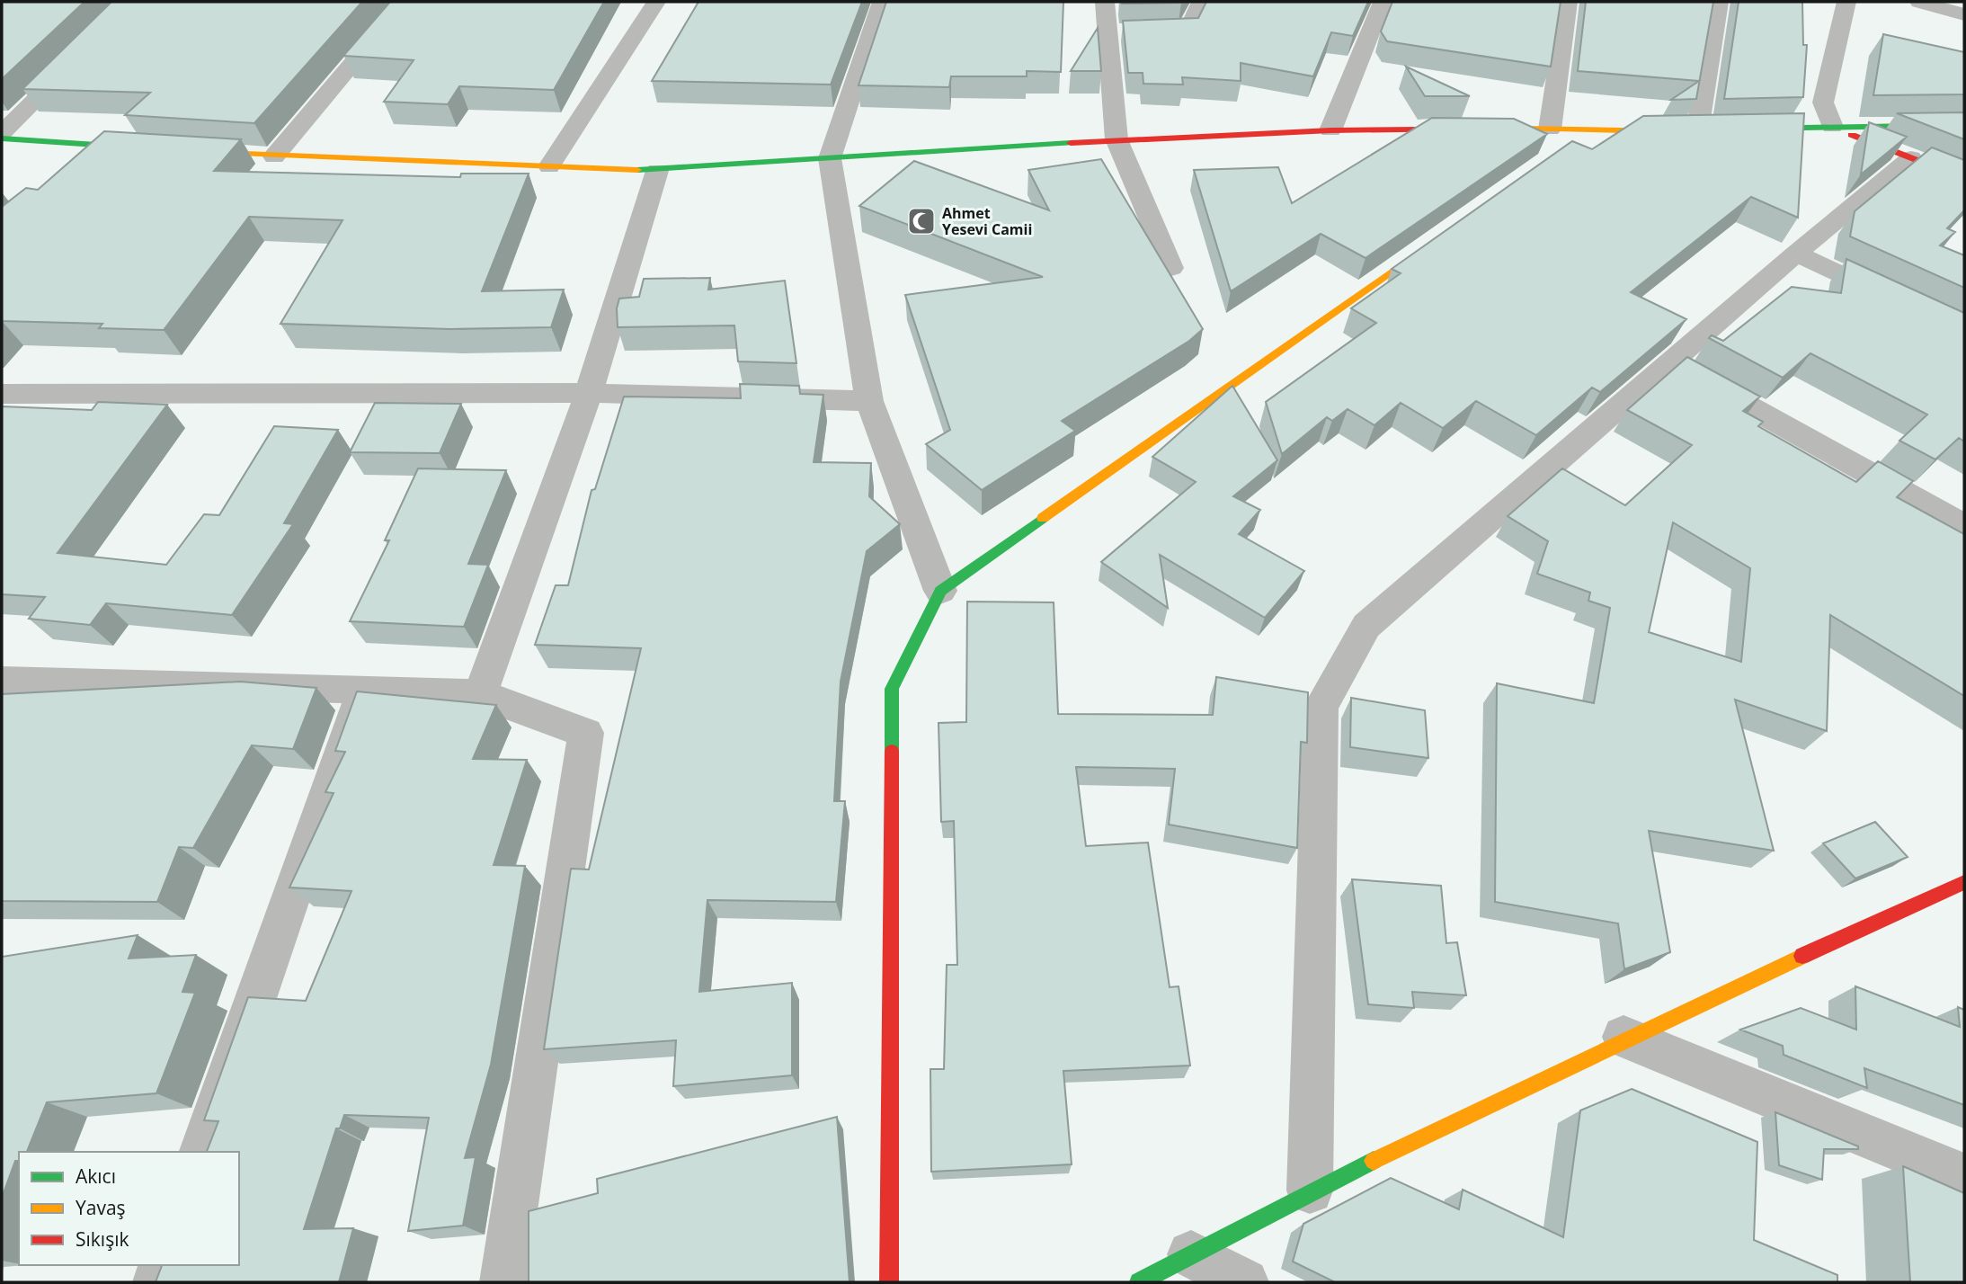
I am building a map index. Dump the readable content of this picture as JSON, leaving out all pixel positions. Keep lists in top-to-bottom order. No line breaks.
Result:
{"places":{"mosque":["Ahmet Yesevi Camii"]},"legend":["Akıcı","Yavaş","Sıkışık"]}
